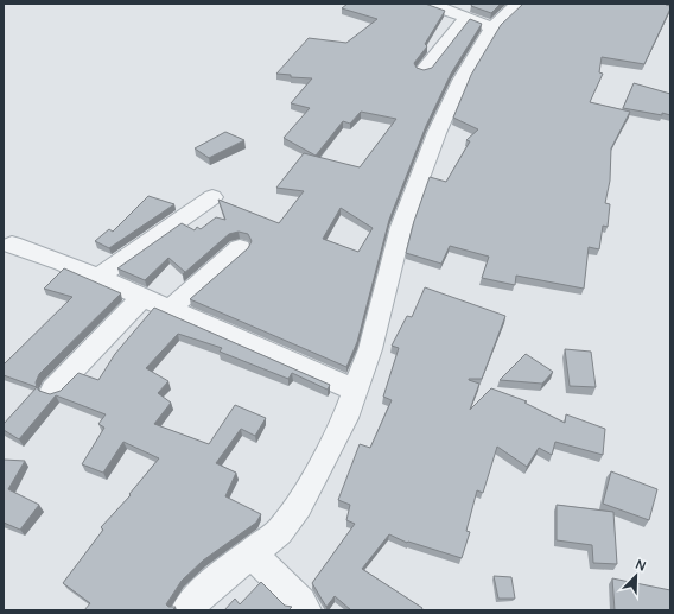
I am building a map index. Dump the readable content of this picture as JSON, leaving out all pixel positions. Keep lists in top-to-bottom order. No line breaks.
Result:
{"north":"top right"}
